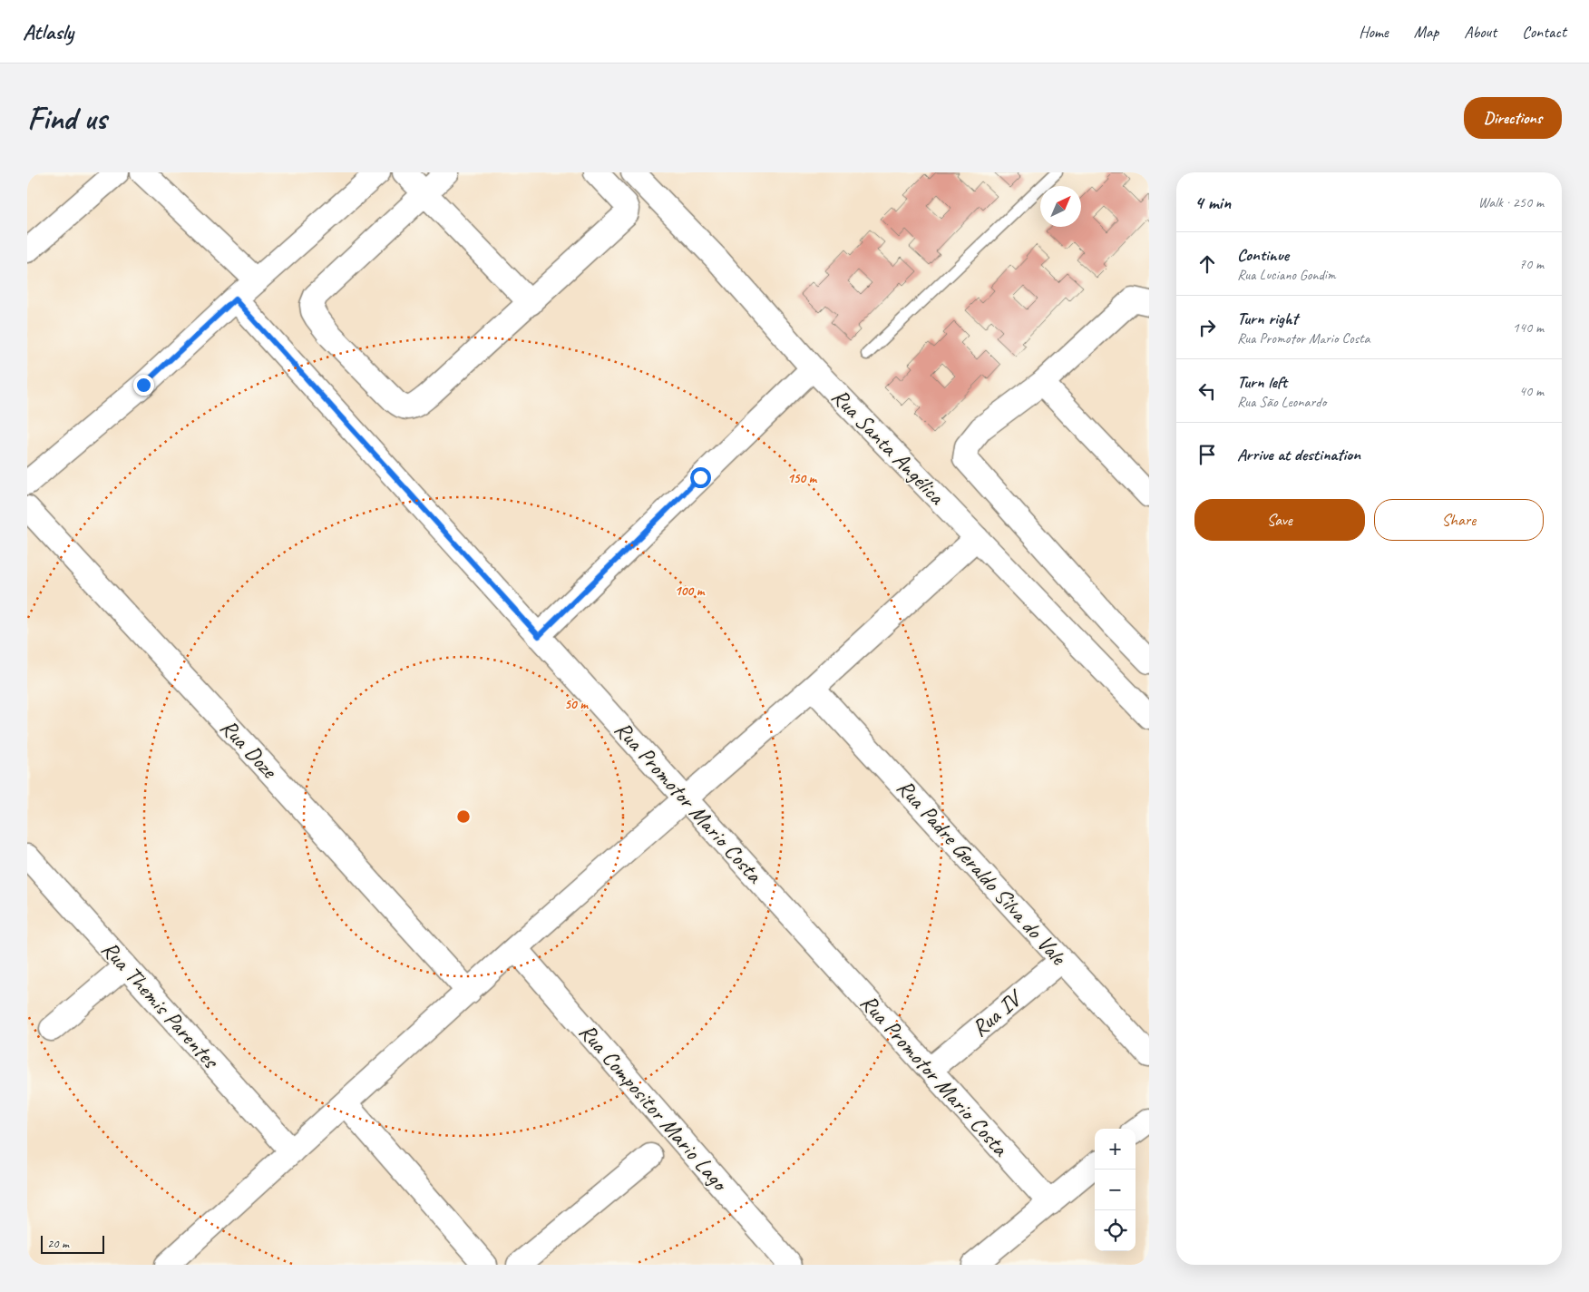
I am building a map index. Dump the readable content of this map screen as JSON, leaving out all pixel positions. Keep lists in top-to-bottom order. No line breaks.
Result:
{"streets":{"street":["Rua Santa Angélica","Rua Doze","Rua Promotor Mario Costa","Rua Padre Geraldo Silva do Vale","Rua Themis Parentes","Rua IV","Rua Compositor Mario Lago"]},"crossings":[["Rua Promotor Mario Costa","Rua IV"],["Rua Padre Geraldo Silva do Vale","Rua IV"]],"scale_bar":"20 m","north":"top right","page":{"header":"Atlasly","nav":["Home","Map","About","Contact"],"buttons":["Directions",["Save","Share"]],"title":"Find us","heading":["4 min","Walk · 250 m"],"list":[["Continue","Rua Luciano Gondim","70 m"],["Turn right","Rua Promotor Mario Costa","140 m"],["Turn left","Rua São Leonardo","40 m"],"Arrive at destination"],"map_buttons":["+","−"],"scale":"20 m"},"rings":["150 m","100 m","50 m"]}
